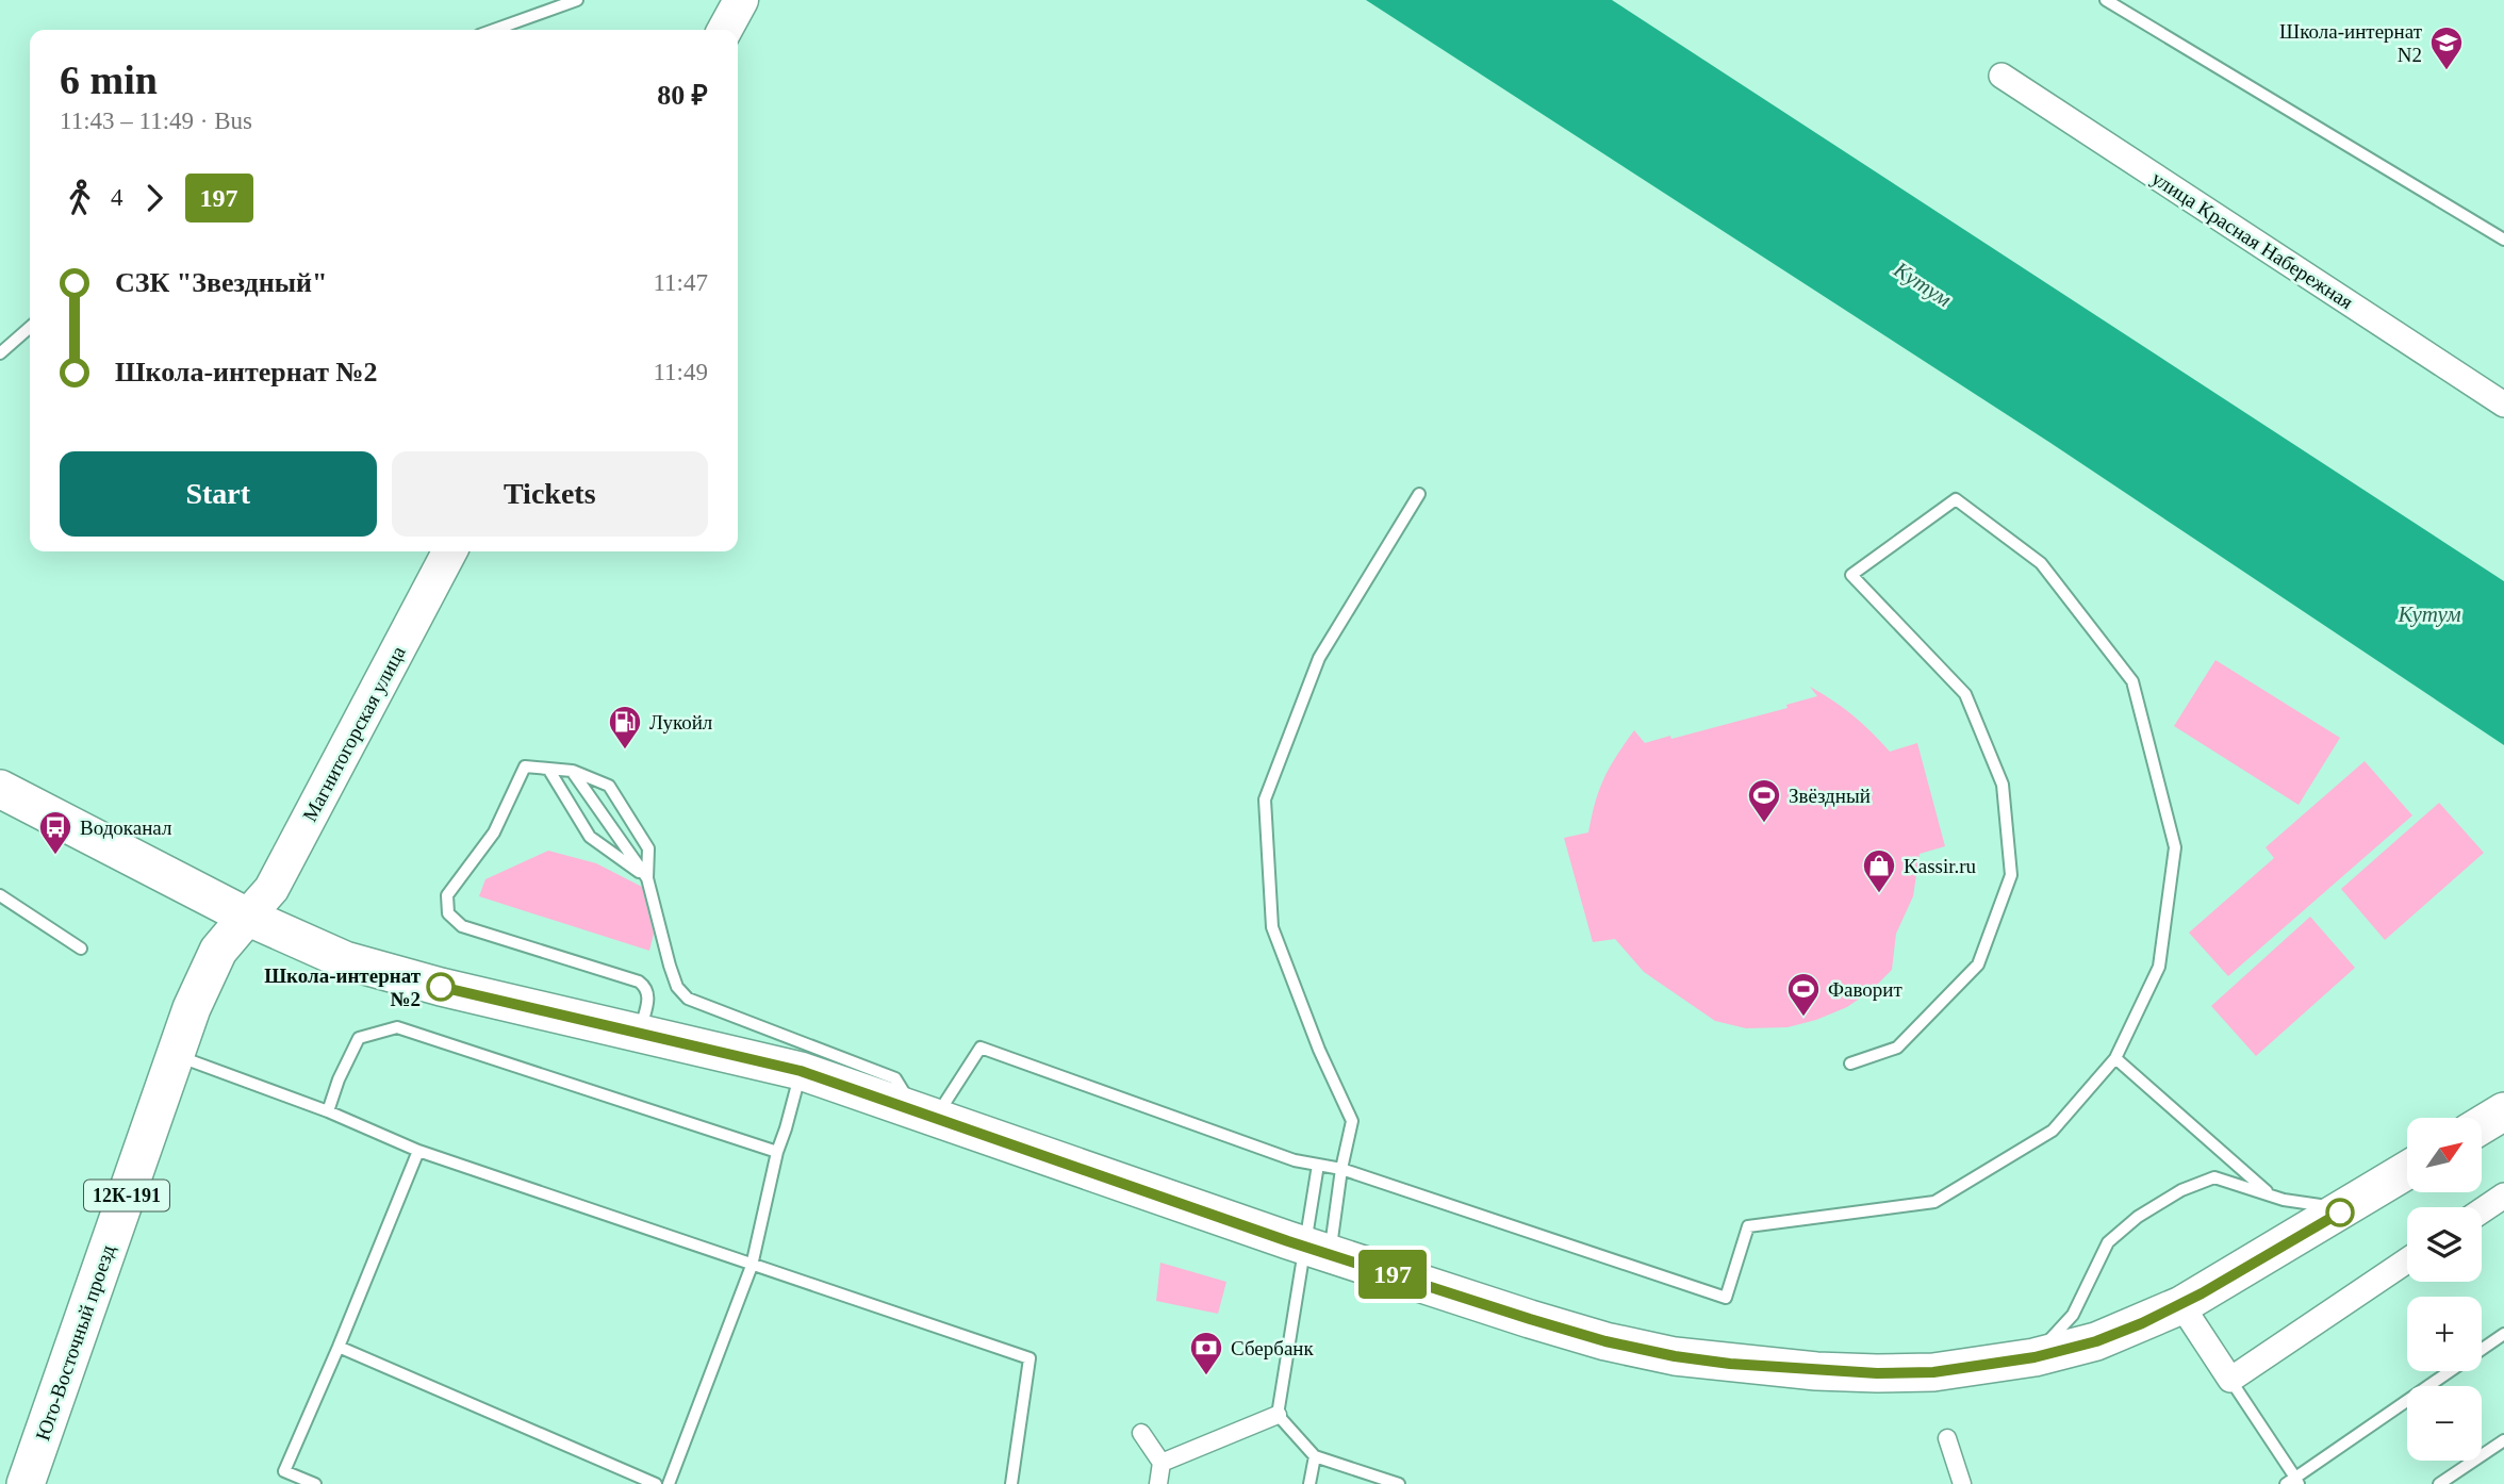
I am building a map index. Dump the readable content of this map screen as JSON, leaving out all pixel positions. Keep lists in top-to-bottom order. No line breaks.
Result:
{"streets":{"main road":["Магнитогорская улица","12К-191","Юго-Восточный проезд"],"street":["улица Красная Набережная"]},"crossings":[["Магнитогорская улица","Юго-Восточный проезд"]],"water":["Кутум"],"places":{"school or university":["Школа-интернат N2"],"fuel station":["Лукойл"],"sports":["Звёздный","Фаворит"],"bus stop":["Водоканал"],"shop":["Kassir.ru"],"other":["Школа-интернат №2"],"bank":["Сбербанк"]},"lines":["bus line 197"],"north":"top right","page":{"on_map":"197","heading":["6 min","11:43 – 11:49 · Bus","80 ₽"],"legs":["4","197"],"list":[{"name":"СЗК \"Звездный\"","value":"11:47"},{"name":"Школа-интернат №2","value":"11:49"}],"buttons":["Start","Tickets"],"map_buttons":["+","−"]}}
